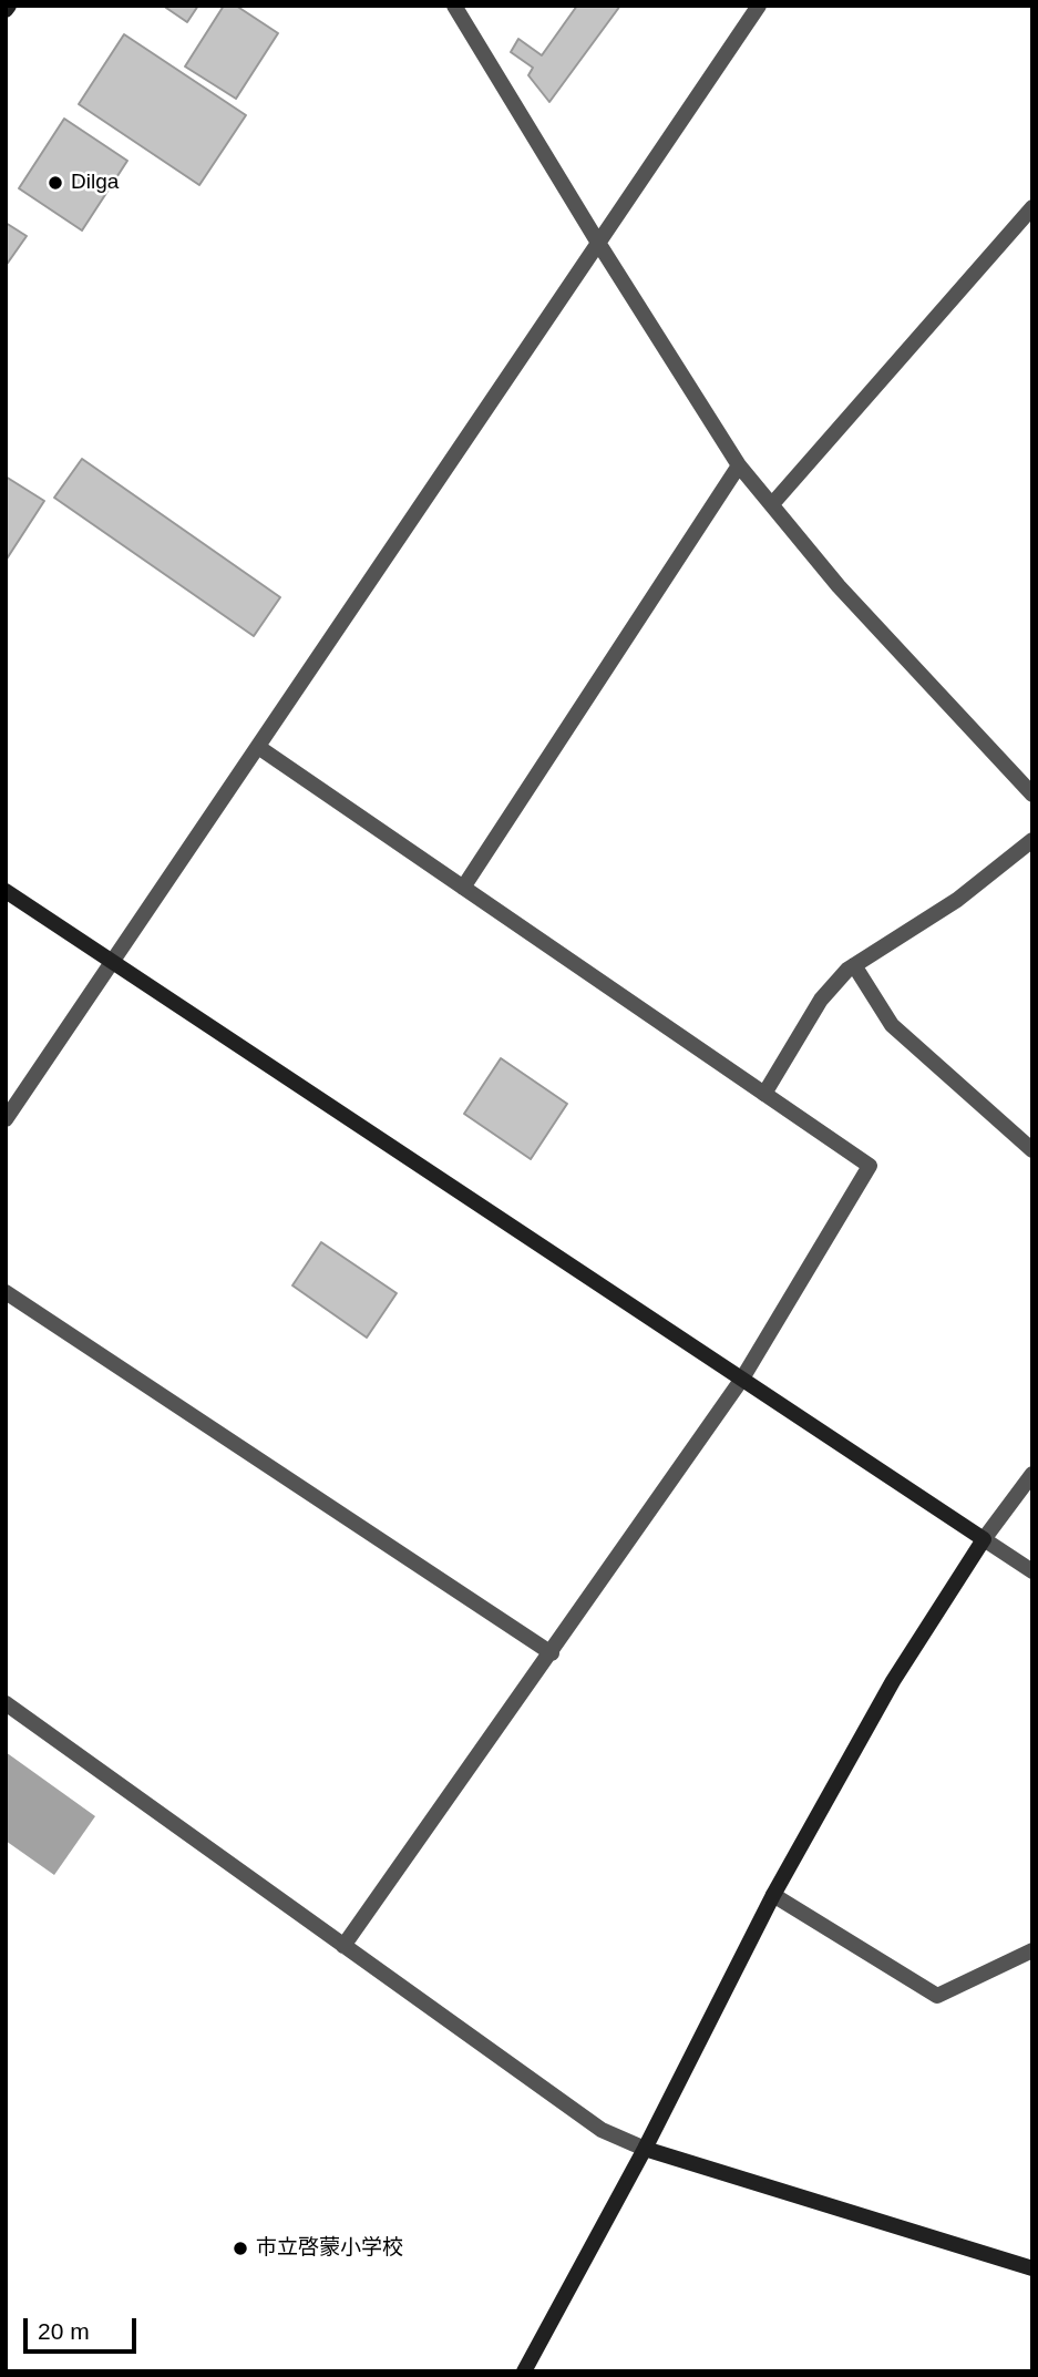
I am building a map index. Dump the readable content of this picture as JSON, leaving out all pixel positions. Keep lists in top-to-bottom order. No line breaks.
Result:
{"places":["Dilga","市立啓蒙小学校"],"scale_bar":"20 m"}
